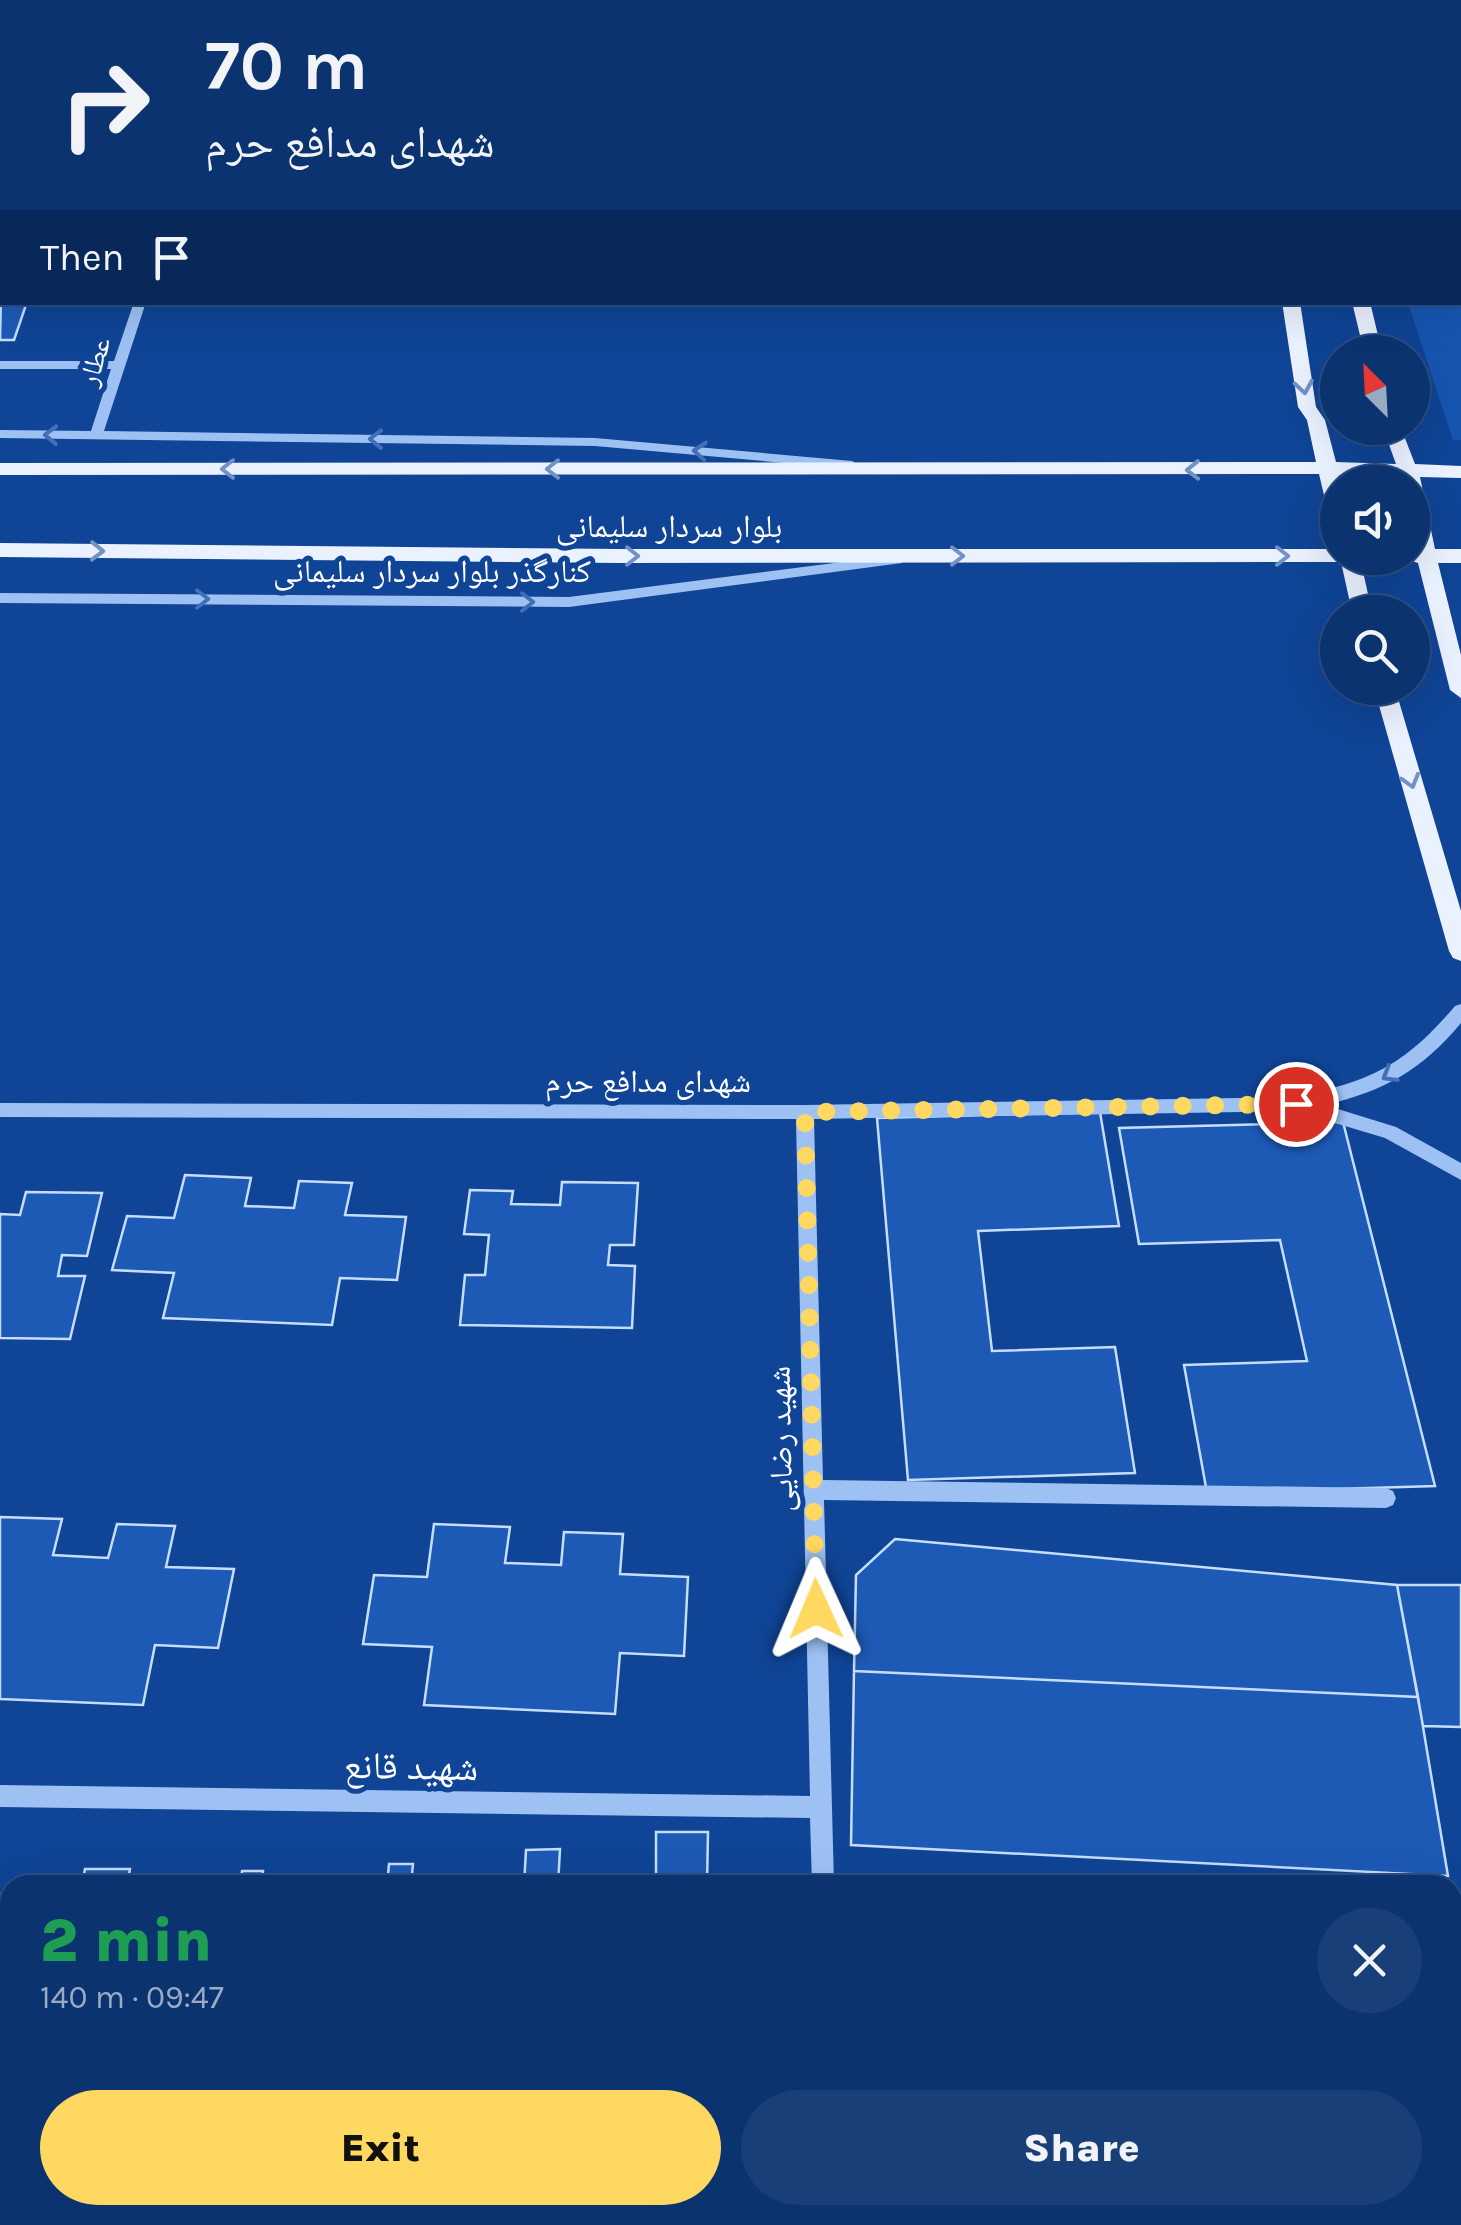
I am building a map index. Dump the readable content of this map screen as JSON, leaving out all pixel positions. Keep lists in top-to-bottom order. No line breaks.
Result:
{"streets":{"main road":["بلوار سردار سلیمانی"],"street":["عطار","کنارگذر بلوار سردار سلیمانی","شهدای مدافع حرم","شهید رضایی","شهید قانع"]},"crossings":[["بلوار سردار سلیمانی","کنارگذر بلوار سردار سلیمانی"],["شهدای مدافع حرم","شهید رضایی"],["شهید رضایی","شهید قانع"]],"north":"top left","page":{"turn":["70 m","شهدای مدافع حرم"],"then":"Then","heading":["2 min","140 m · 09:47"],"buttons":["Exit","Share"]}}
